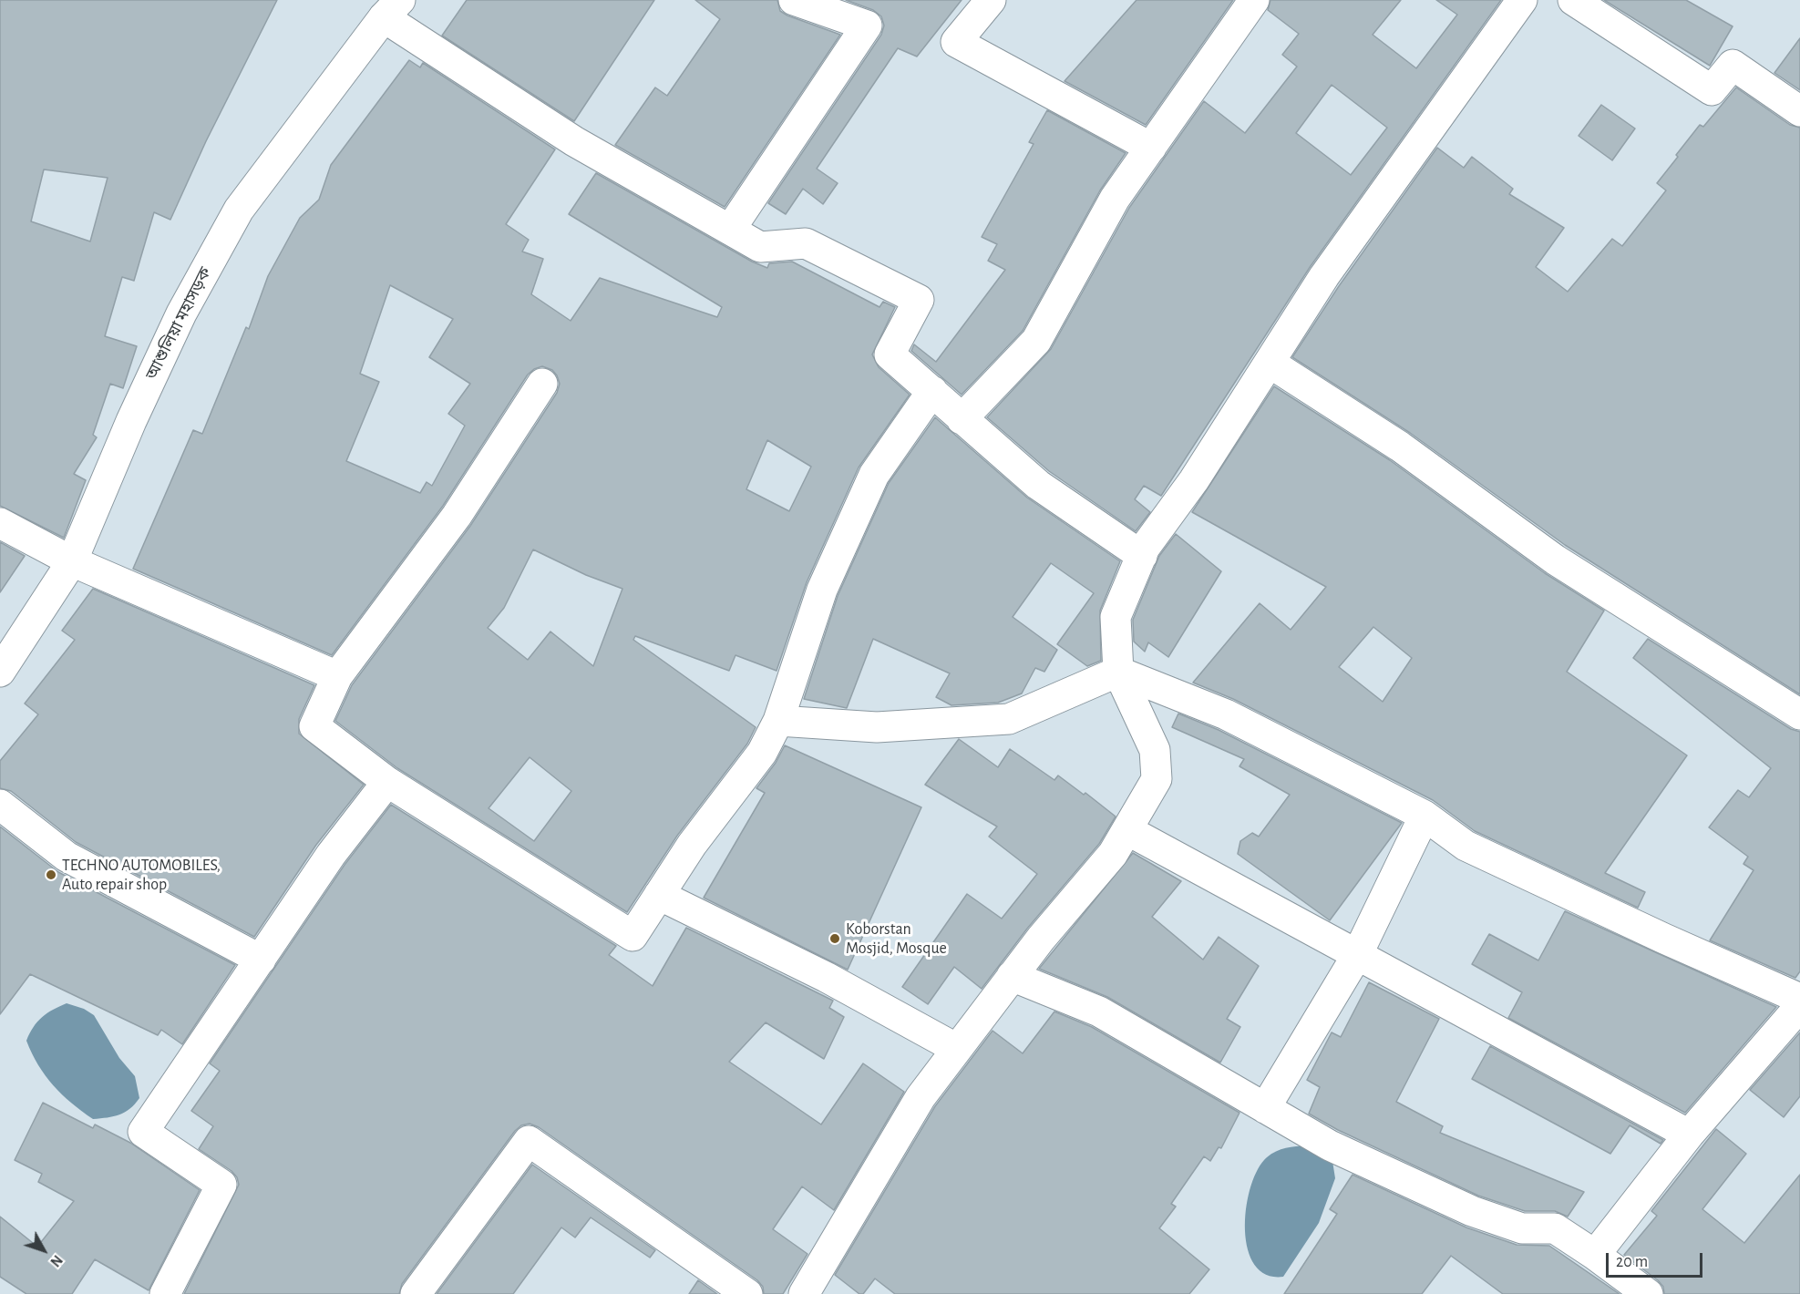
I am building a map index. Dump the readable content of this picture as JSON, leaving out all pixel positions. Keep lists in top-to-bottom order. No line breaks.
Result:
{"streets":{"main road":["আশুলিয়া মহাসড়ক"]},"places":["TECHNO AUTOMOBILES, Auto repair shop","Koborstan Mosjid, Mosque"],"scale_bar":"20 m","north":"bottom right"}
